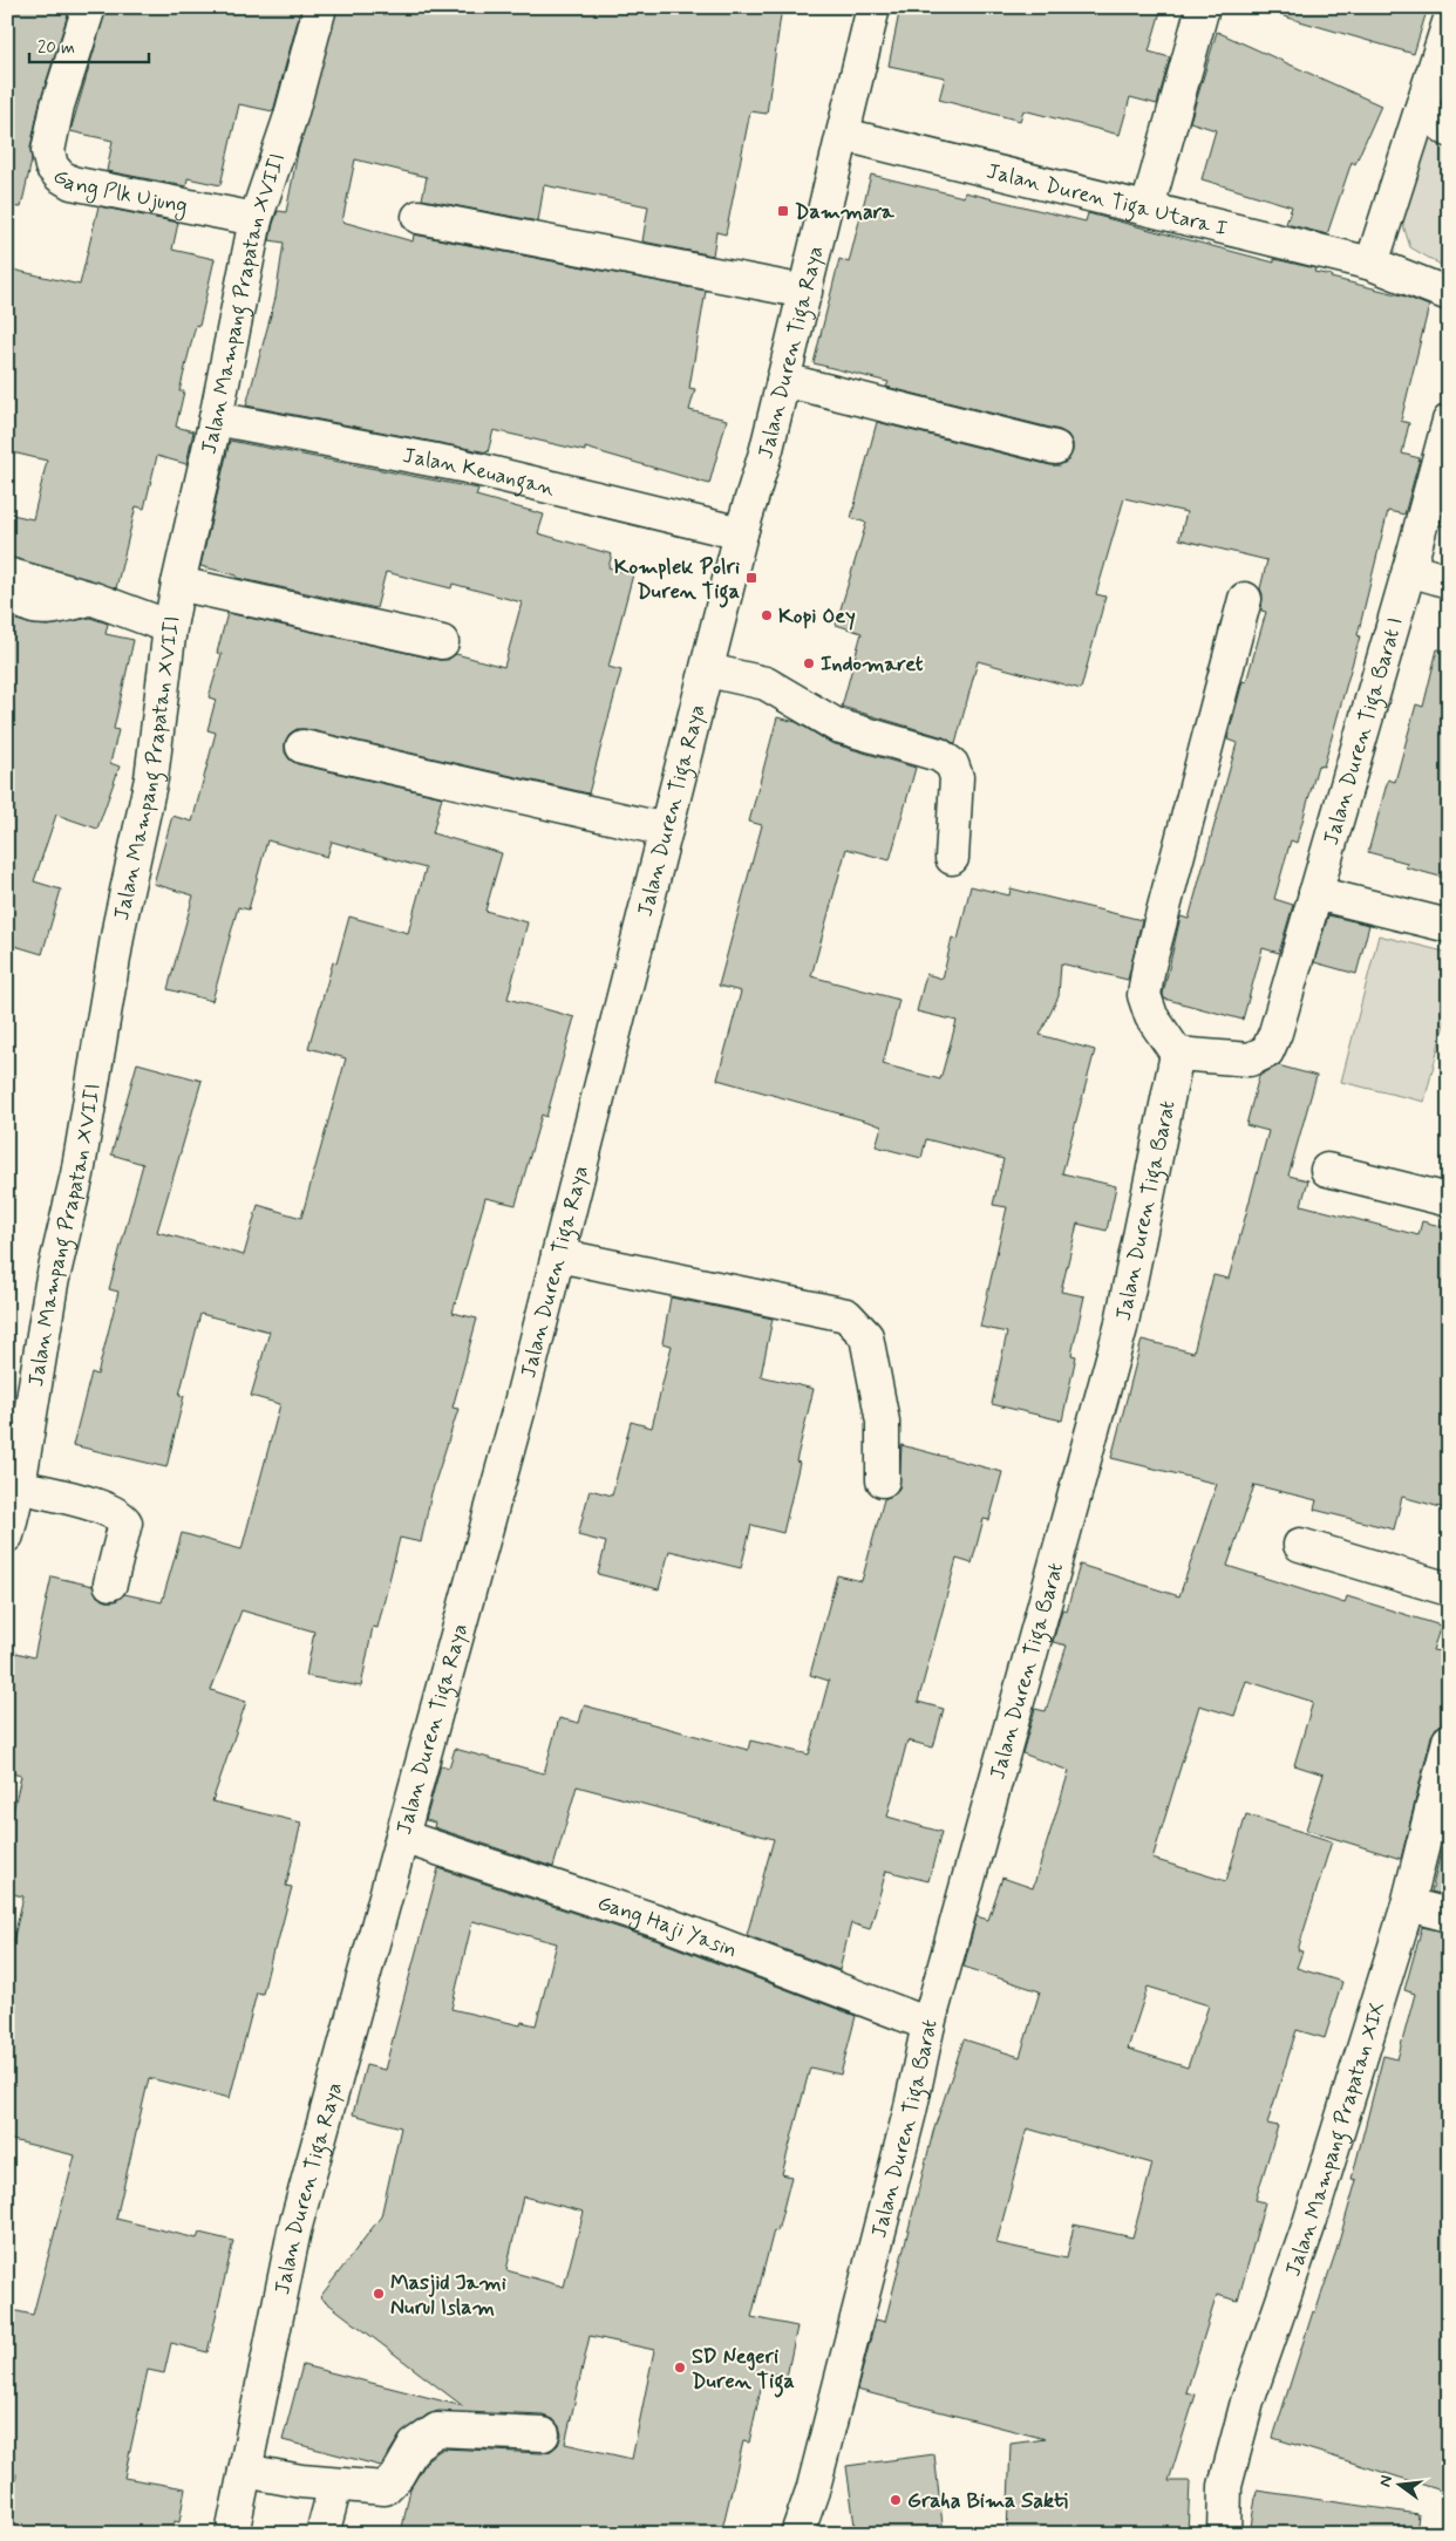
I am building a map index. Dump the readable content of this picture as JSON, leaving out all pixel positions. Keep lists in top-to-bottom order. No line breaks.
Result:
{"streets":{"street":["Gang Plk Ujung","Jalan Duren Tiga Utara I","Jalan Mampang Prapatan XVIII","Jalan Duren Tiga Raya","Jalan Keuangan","Jalan Duren Tiga Barat I","Jalan Duren Tiga Barat","Gang Haji Yasin","Jalan Mampang Prapatan XIX"]},"crossings":[["Gang Plk Ujung","Jalan Mampang Prapatan XVIII"],["Jalan Duren Tiga Utara I","Jalan Duren Tiga Raya"],["Jalan Mampang Prapatan XVIII","Jalan Keuangan"],["Jalan Duren Tiga Raya","Jalan Keuangan"],["Jalan Duren Tiga Raya","Gang Haji Yasin"],["Jalan Duren Tiga Barat","Gang Haji Yasin"]],"places":{"transit":["Dammara","Komplek Polri Duren Tiga"],"other":["Kopi Oey","Indomaret","Masjid Jami Nurul Islam","SD Negeri Duren Tiga","Graha Bima Sakti"]},"scale_bar":"20 m","north":"left"}
